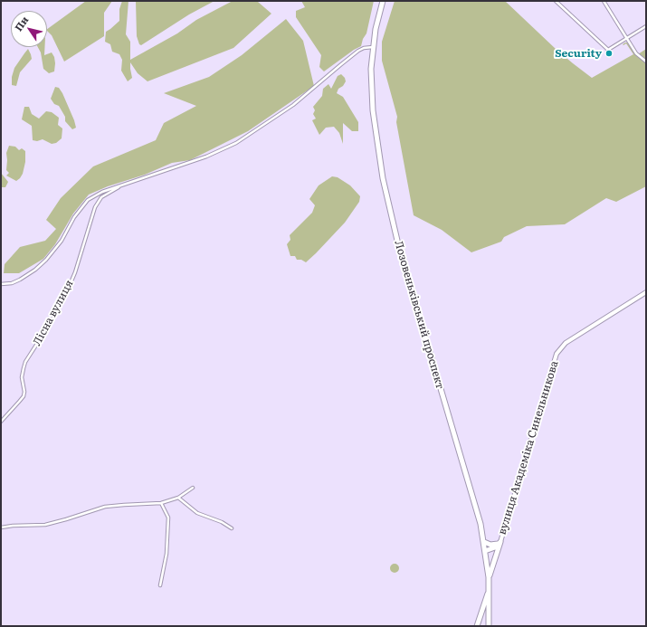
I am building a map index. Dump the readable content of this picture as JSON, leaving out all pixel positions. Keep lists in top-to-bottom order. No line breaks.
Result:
{"streets":{"highway":["Лозовеньківський проспект"],"street":["Лісна вулиця","вулиця Академіка Синельникова"]},"places":["Security"],"north":"top left"}
